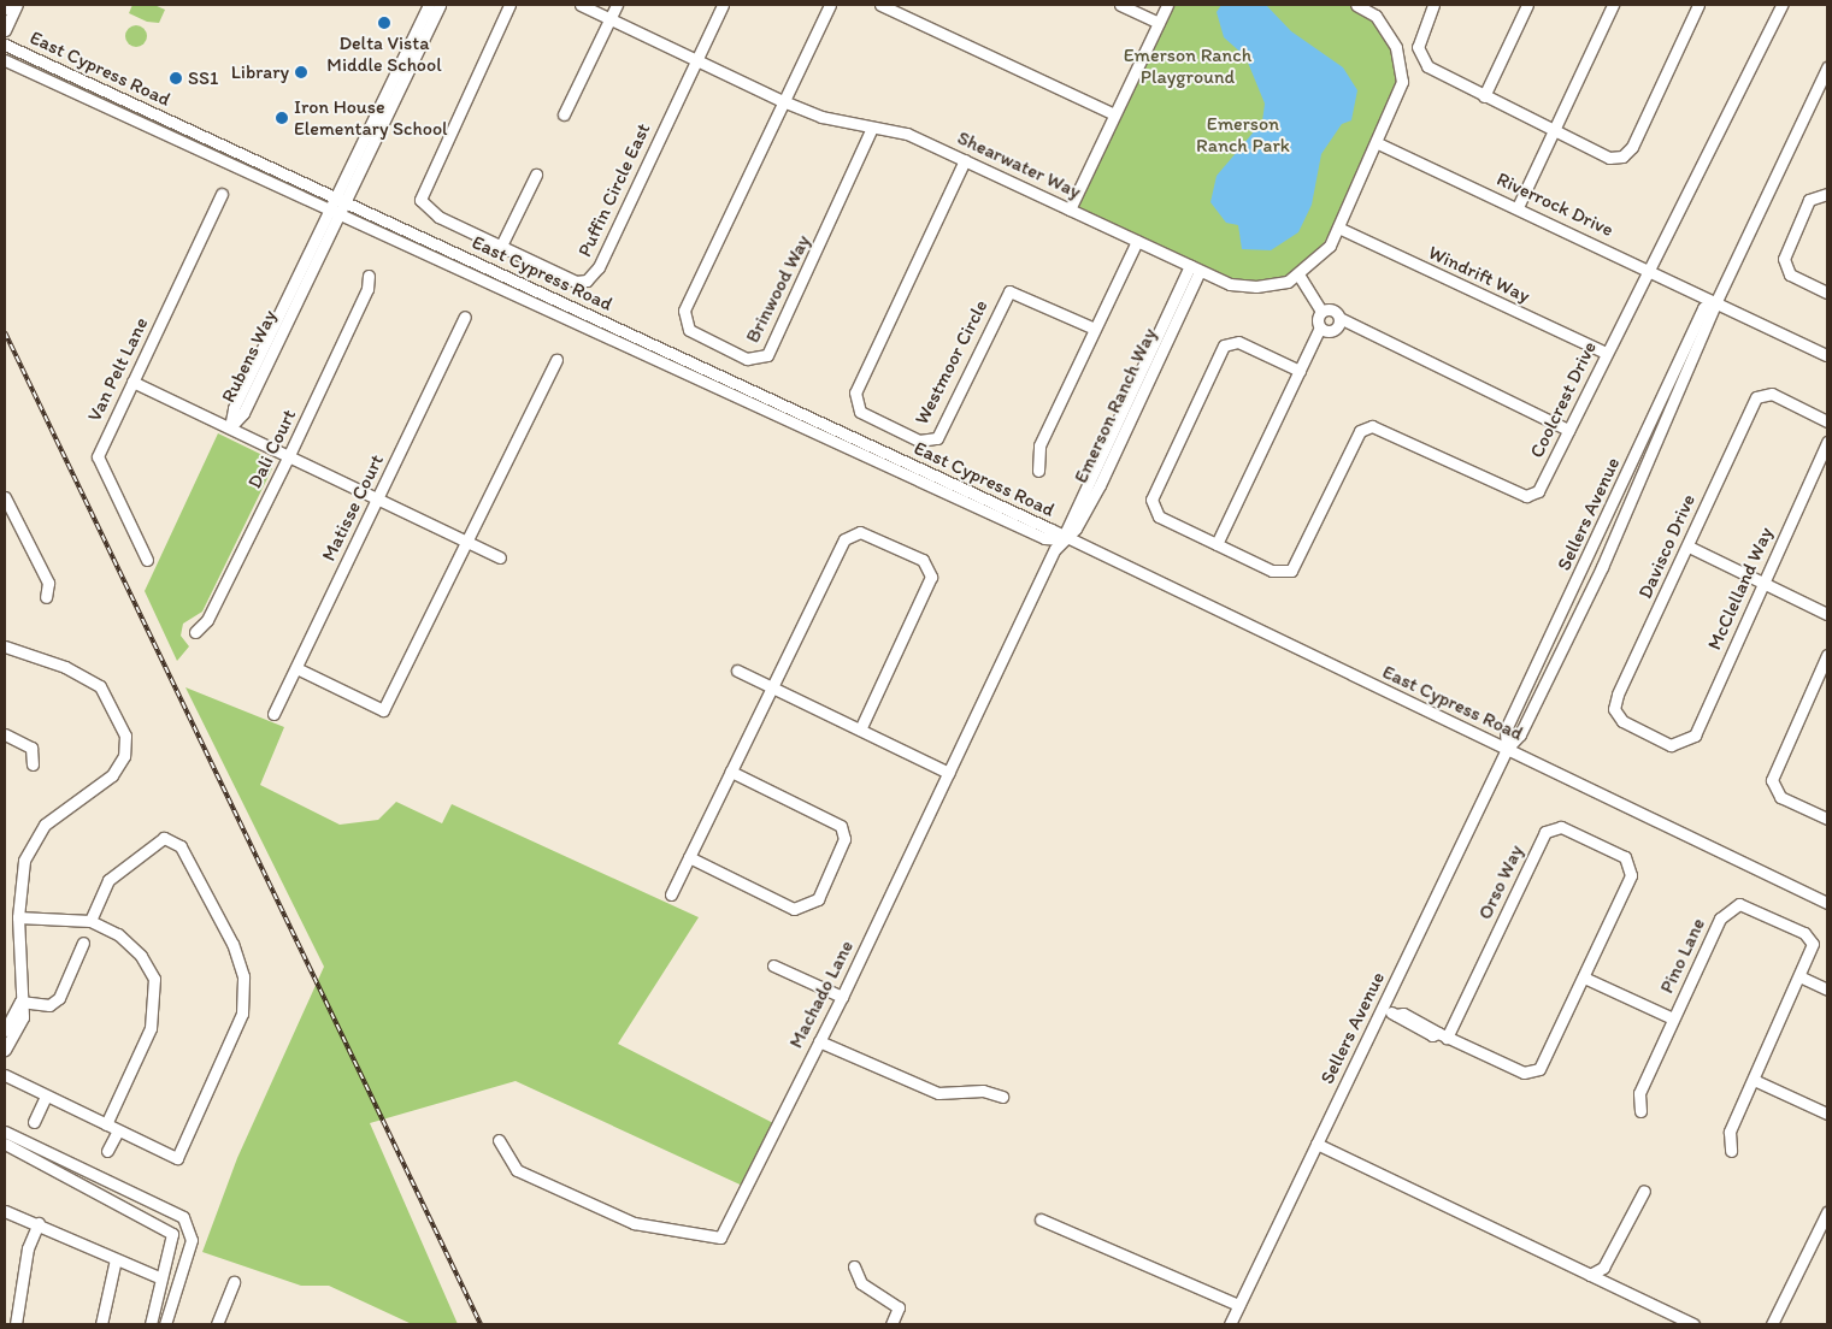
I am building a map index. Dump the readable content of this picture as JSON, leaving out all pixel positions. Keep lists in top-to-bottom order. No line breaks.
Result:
{"streets":{"street":["East Cypress Road","Shearwater Way","Puffin Circle East","Riverrock Drive","Windrift Way","Brinwood Way","Rubens Way","Westmoor Circle","Van Pelt Lane","Coolcrest Drive","Emerson Ranch Way","Dali Court","Matisse Court","Sellers Avenue","Davisco Drive","McClelland Way","Orso Way","Pino Lane","Machado Lane"]},"crossings":[["East Cypress Road","Rubens Way"],["East Cypress Road","Emerson Ranch Way"],["East Cypress Road","Sellers Avenue"],["East Cypress Road","Machado Lane"],["Shearwater Way","Puffin Circle East"],["Shearwater Way","Riverrock Drive"],["Shearwater Way","Windrift Way"],["Shearwater Way","Brinwood Way"],["Shearwater Way","Westmoor Circle"],["Shearwater Way","Emerson Ranch Way"],["Riverrock Drive","Coolcrest Drive"],["Riverrock Drive","Sellers Avenue"],["Windrift Way","Coolcrest Drive"],["Emerson Ranch Way","Machado Lane"],["Davisco Drive","McClelland Way"]],"parks":["Emerson Ranch Playground","Emerson Ranch Park"],"places":["Delta Vista Middle School","Library","SS1","Iron House Elementary School"]}
